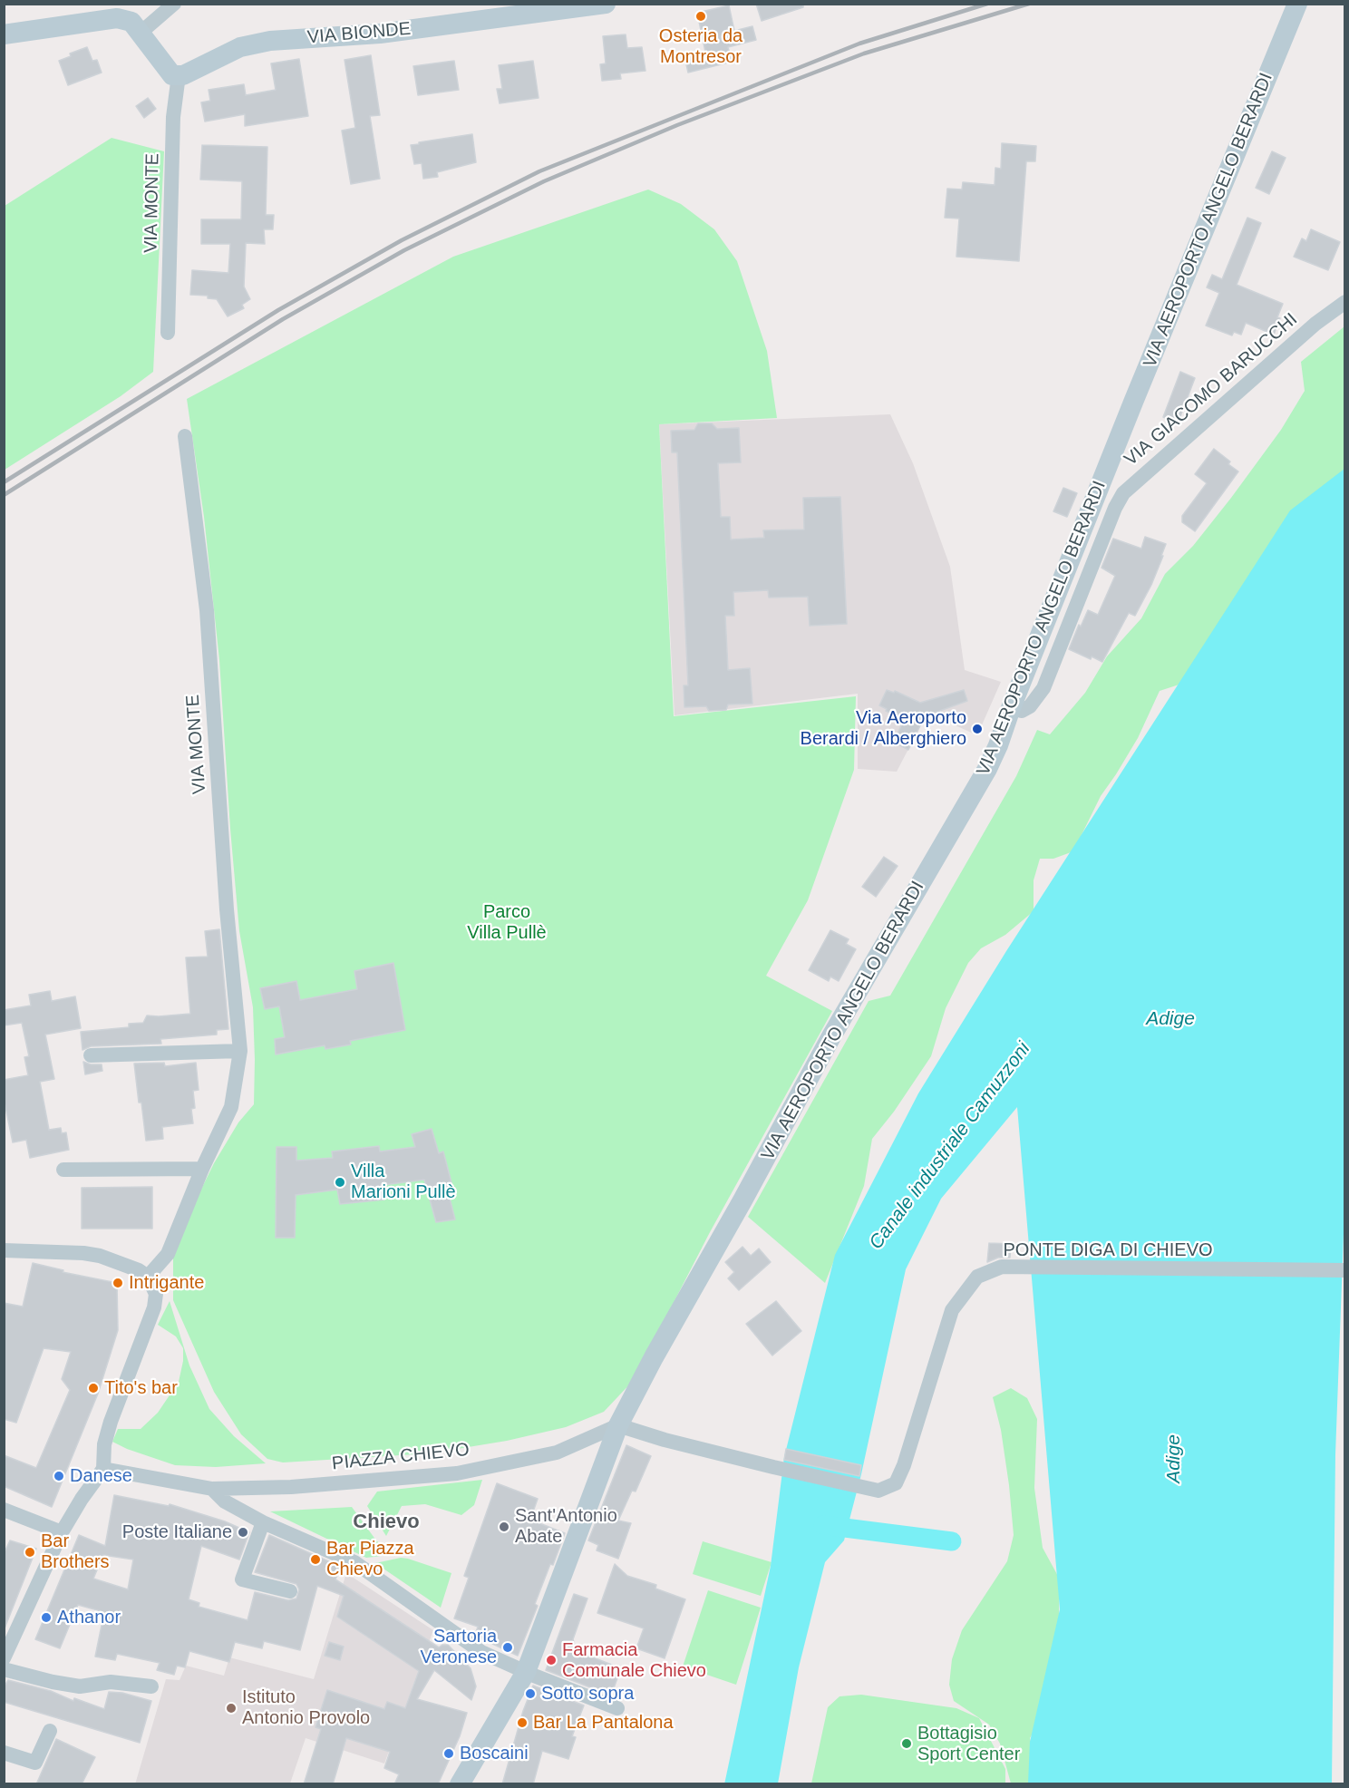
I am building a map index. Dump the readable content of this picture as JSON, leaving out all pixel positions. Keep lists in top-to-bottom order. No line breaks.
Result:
{"streets":{"street":["VIA BIONDE","VIA MONTE","VIA AEROPORTO ANGELO BERARDI","VIA GIACOMO BARUCCHI","PONTE DIGA DI CHIEVO","PIAZZA CHIEVO"]},"crossings":[["VIA BIONDE","VIA MONTE"],["VIA AEROPORTO ANGELO BERARDI","VIA GIACOMO BARUCCHI"],["VIA AEROPORTO ANGELO BERARDI","PONTE DIGA DI CHIEVO"],["VIA AEROPORTO ANGELO BERARDI","PIAZZA CHIEVO"],["PONTE DIGA DI CHIEVO","PIAZZA CHIEVO"]],"districts":["Chievo"],"water":["Adige","Canale industriale Camuzzoni"],"parks":["Parco Villa Pullè"],"places":["Osteria da Montresor","Via Aeroporto Berardi / Alberghiero","Villa Marioni Pullè","Intrigante","Tito's bar","Danese","Sant'Antonio Abate","Poste Italiane","Bar Brothers","Bar Piazza Chievo","Athanor","Sartoria Veronese","Farmacia Comunale Chievo","Sotto sopra","Istituto Antonio Provolo","Bar La Pantalona","Bottagisio Sport Center","Boscaini"]}
